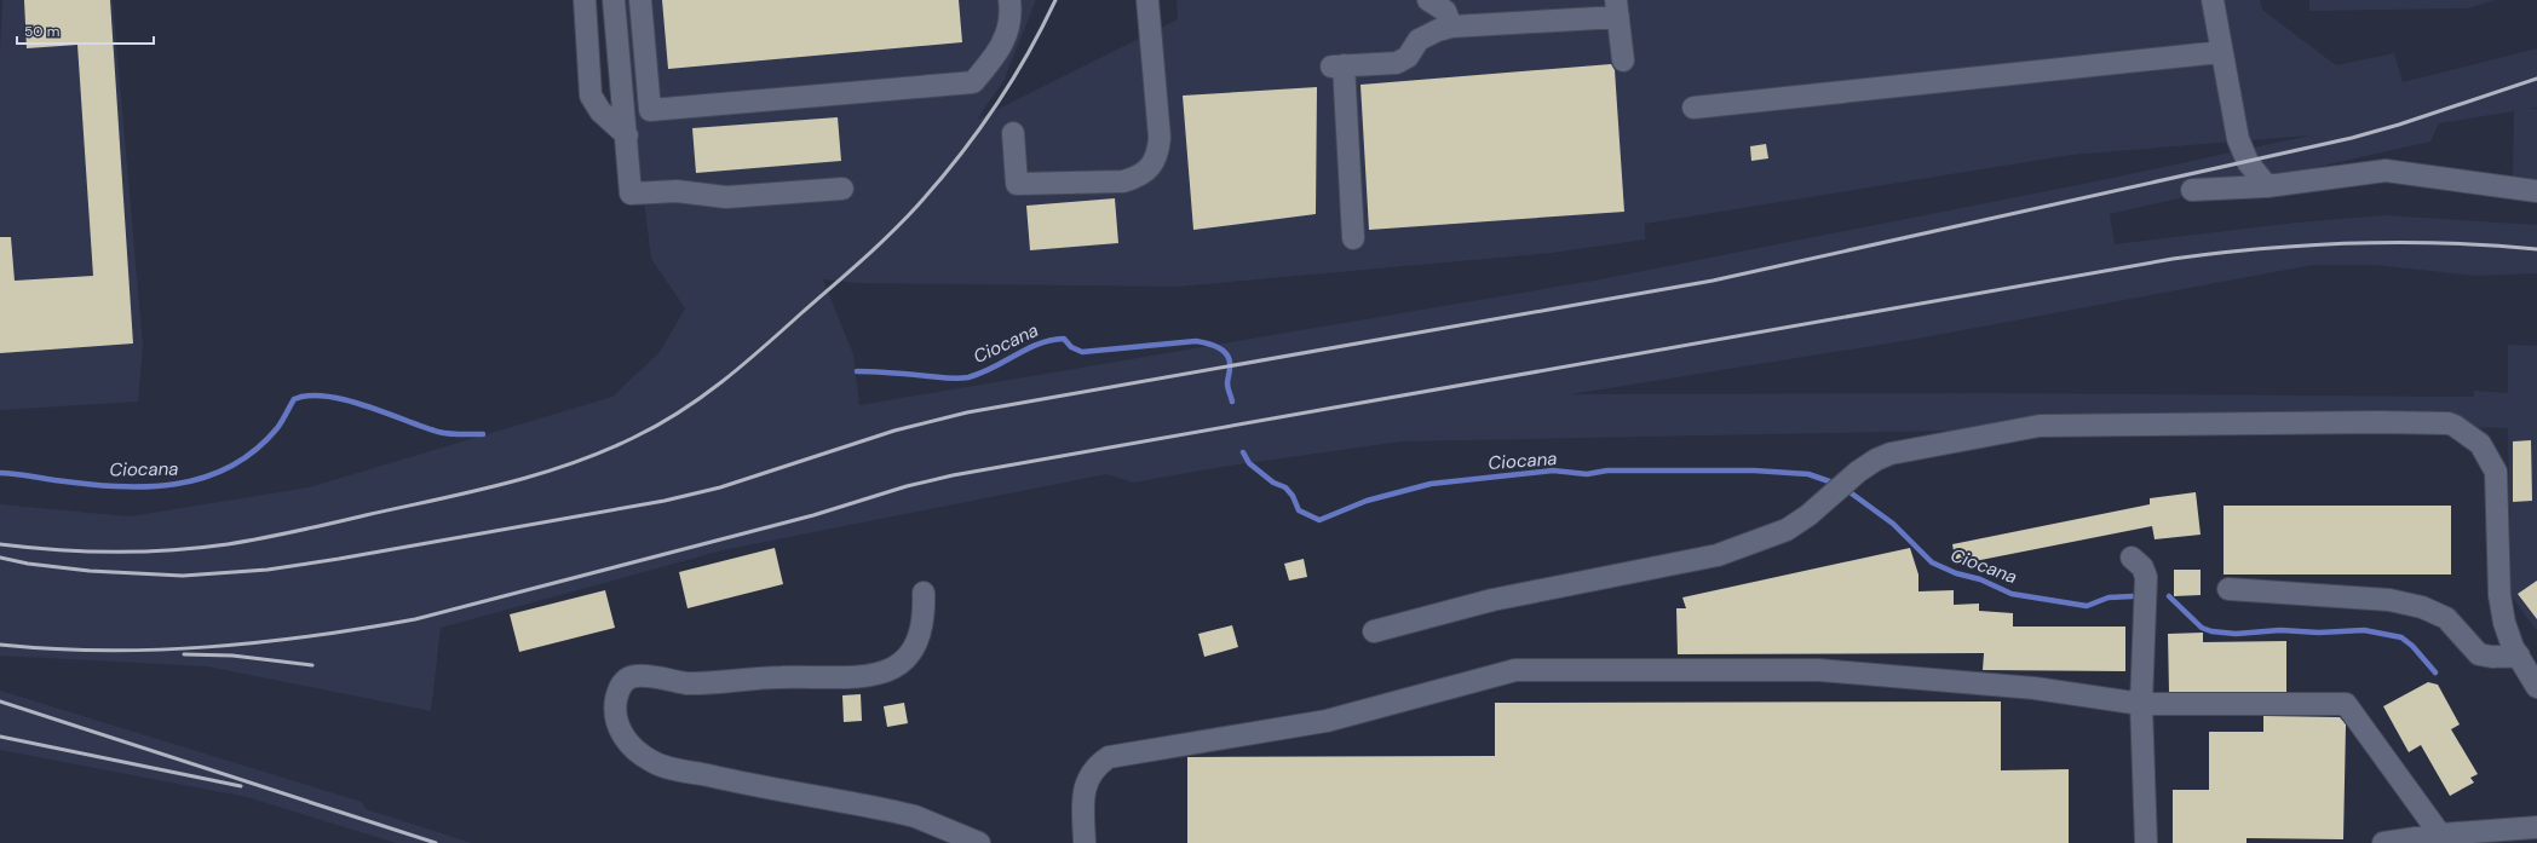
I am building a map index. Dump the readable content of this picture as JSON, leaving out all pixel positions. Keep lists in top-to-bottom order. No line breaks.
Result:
{"water":["Ciocana"],"scale_bar":"50 m"}
